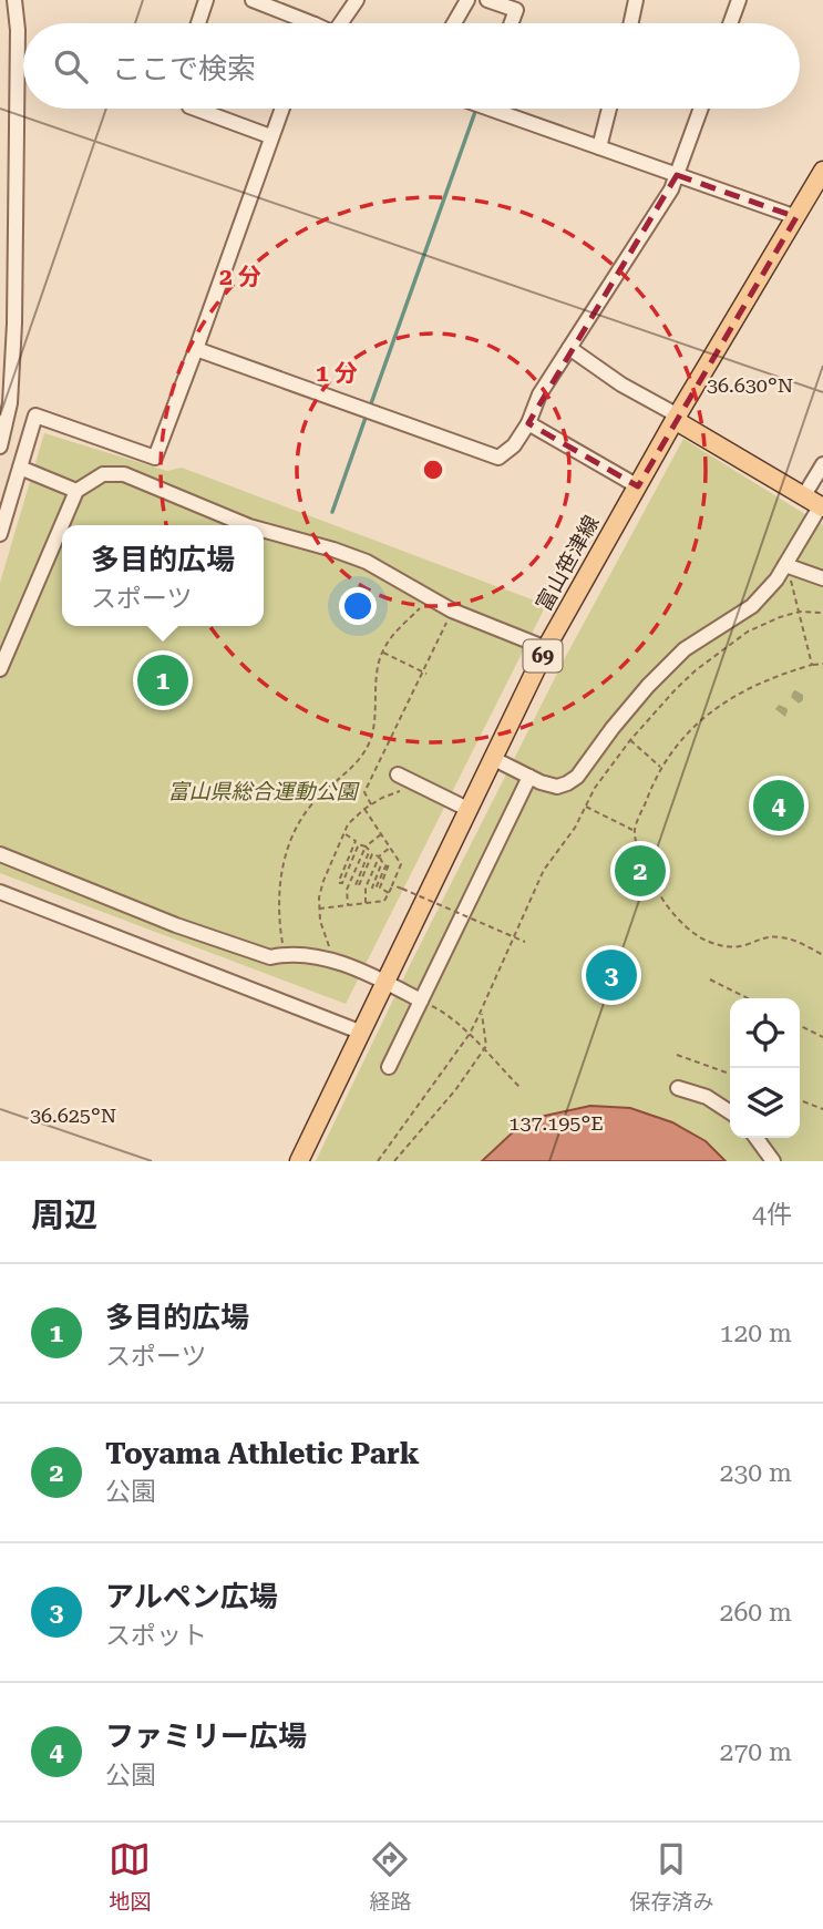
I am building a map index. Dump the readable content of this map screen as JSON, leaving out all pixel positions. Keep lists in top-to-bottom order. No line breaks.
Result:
{"streets":{"main road":["富山笹津線","69"]},"parks":["富山県総合運動公園"],"page":{"search":"ここで検索","popup":["多目的広場","スポーツ"],"pins":["1","4","2","3"],"heading":["周辺","4件"],"list":[{"mark":"1","name":"多目的広場","note":"スポーツ","value":"120 m"},{"mark":"2","name":"Toyama Athletic Park","note":"公園","value":"230 m"},{"mark":"3","name":"アルペン広場","note":"スポット","value":"260 m"},{"mark":"4","name":"ファミリー広場","note":"公園","value":"270 m"}],"nav":["地図","経路","保存済み"]},"coordinates":["36.630°N","36.625°N","137.195°E"],"rings":["2 分","1 分"]}
